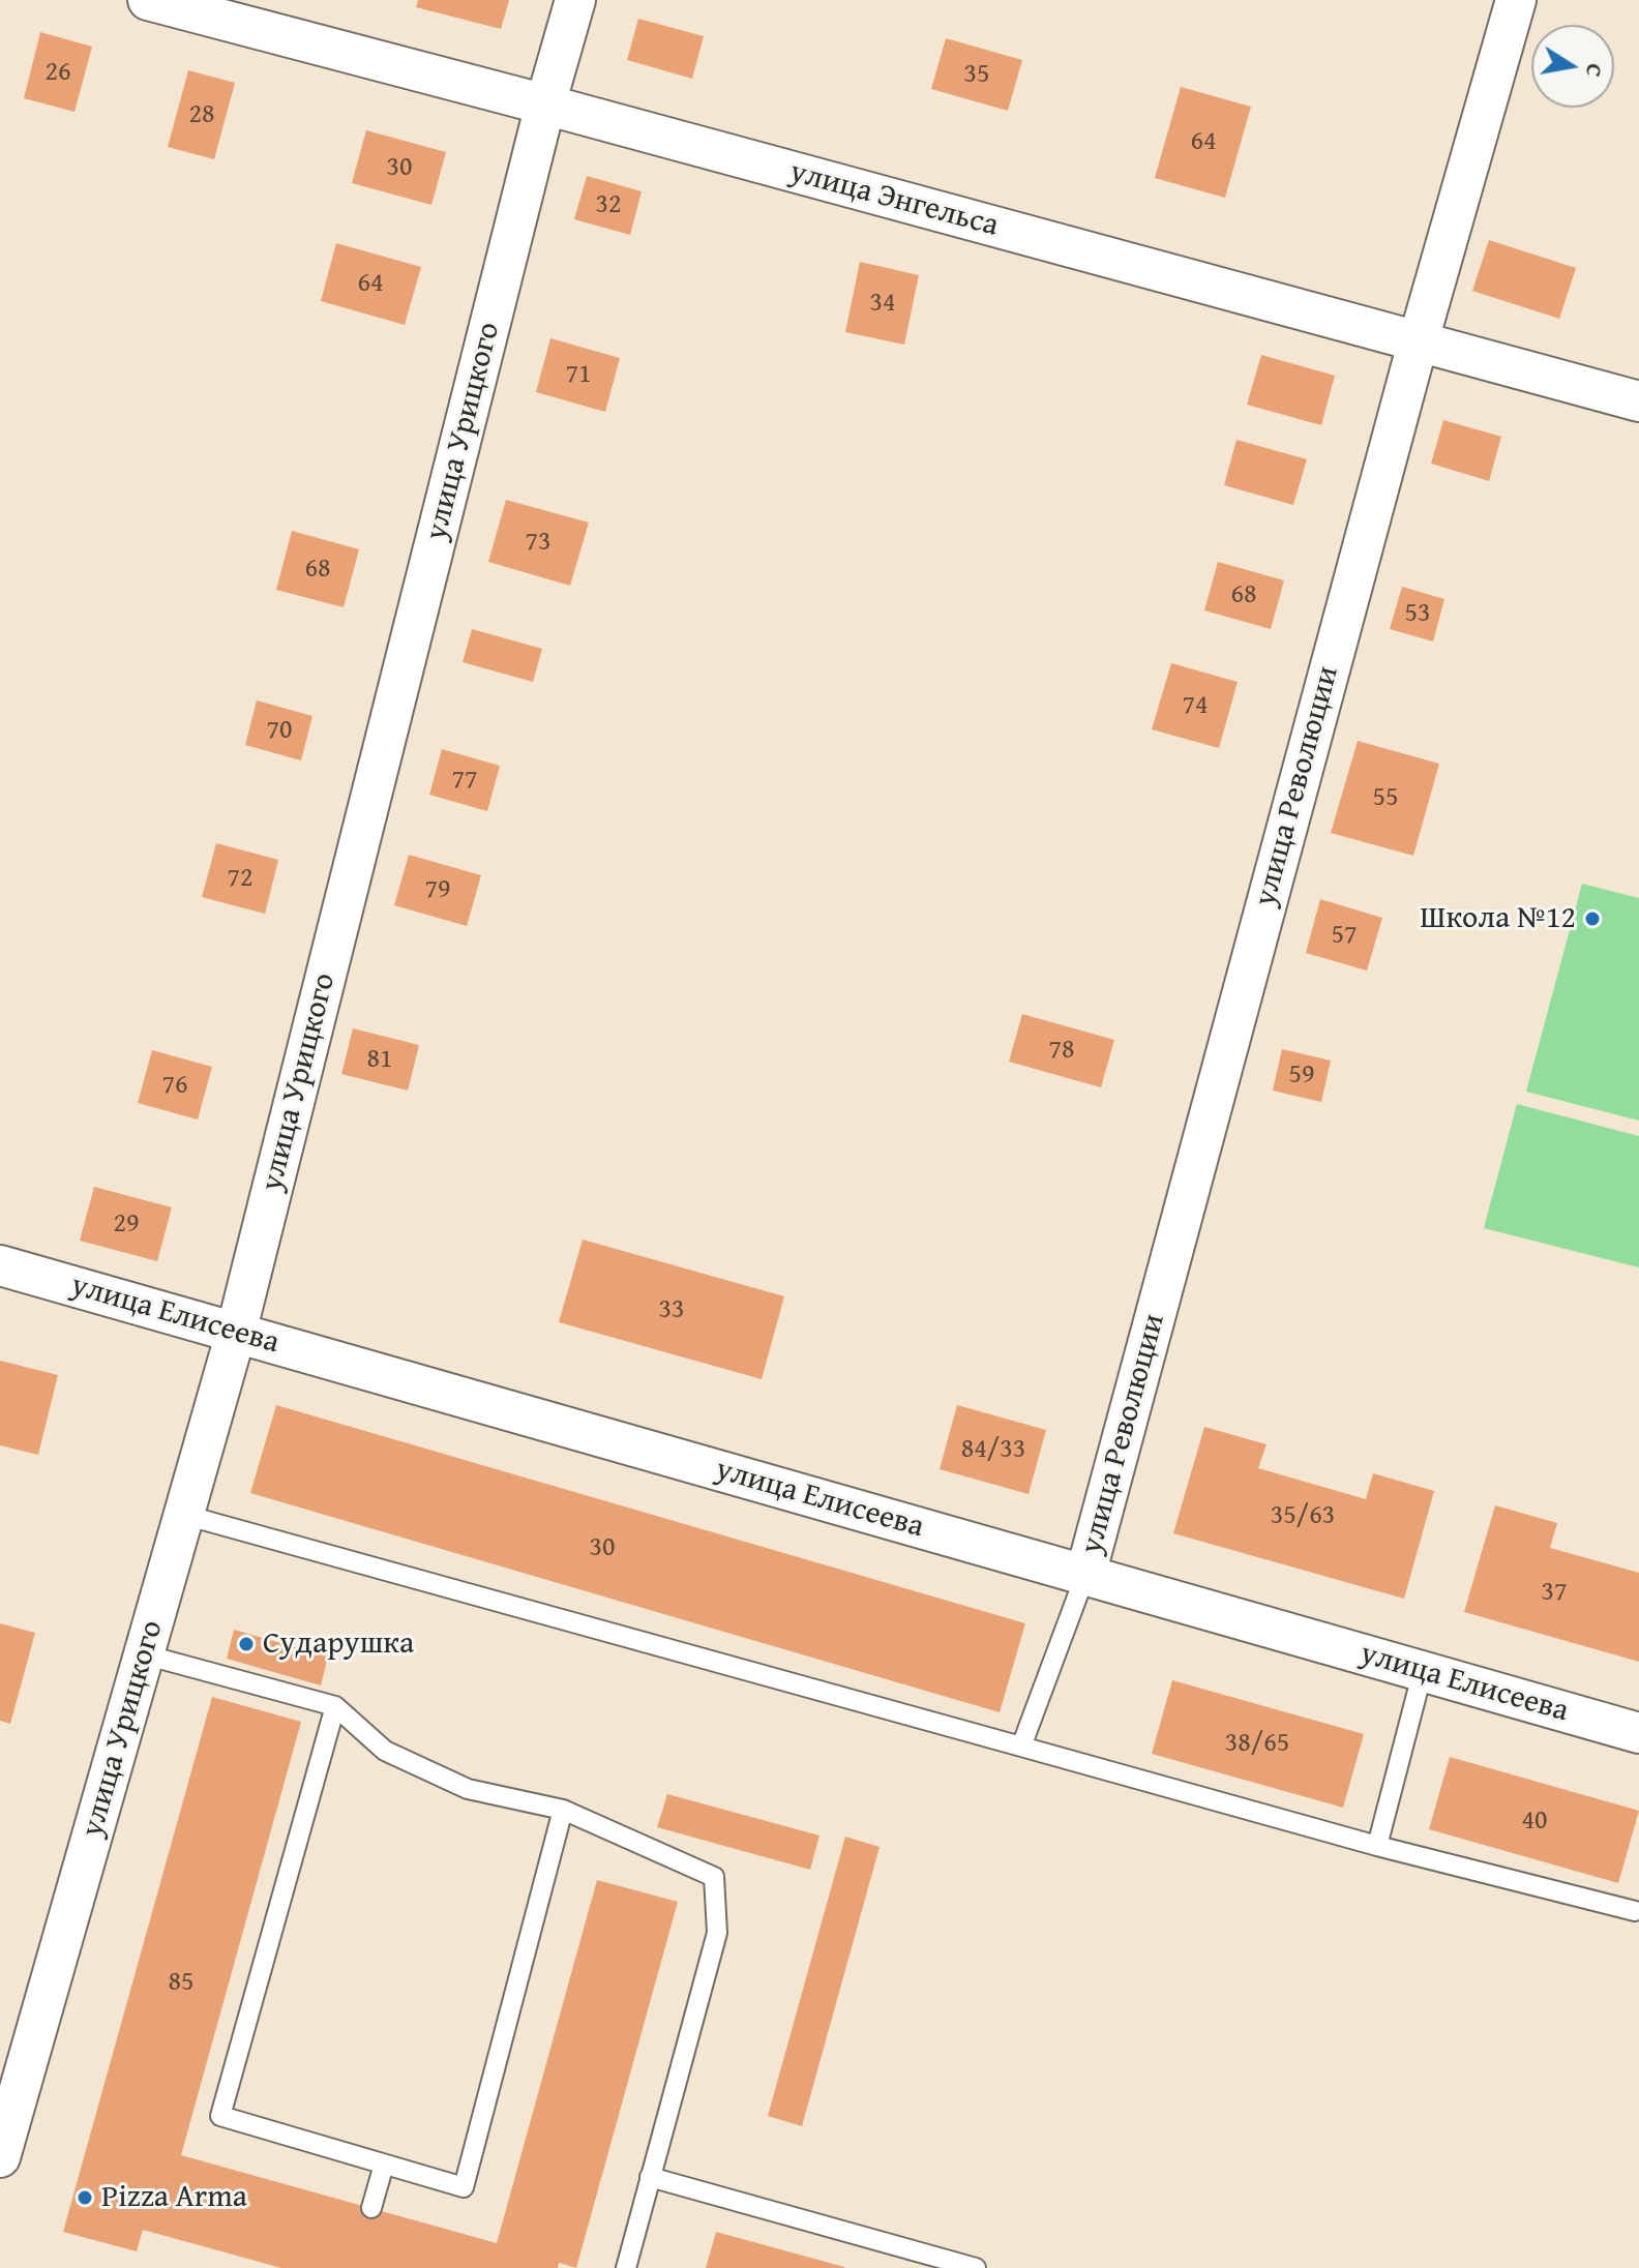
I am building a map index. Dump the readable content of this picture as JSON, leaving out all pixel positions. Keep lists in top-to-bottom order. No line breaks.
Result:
{"streets":{"street":["улица Энгельса","улица Урицкого","улица Революции","улица Елисеева"]},"crossings":[["улица Энгельса","улица Урицкого"],["улица Энгельса","улица Революции"],["улица Урицкого","улица Елисеева"],["улица Революции","улица Елисеева"]],"places":["Школа №12","Сударушка","Pizza Arma"],"house_numbers":["26","35","28","64","30","32","64","34","71","73","68","68","53","74","70","77","55","72","79","57","78","81","59","76","29","33","84/33","35/63","30","37","38/65","40","85"],"north":"right"}
